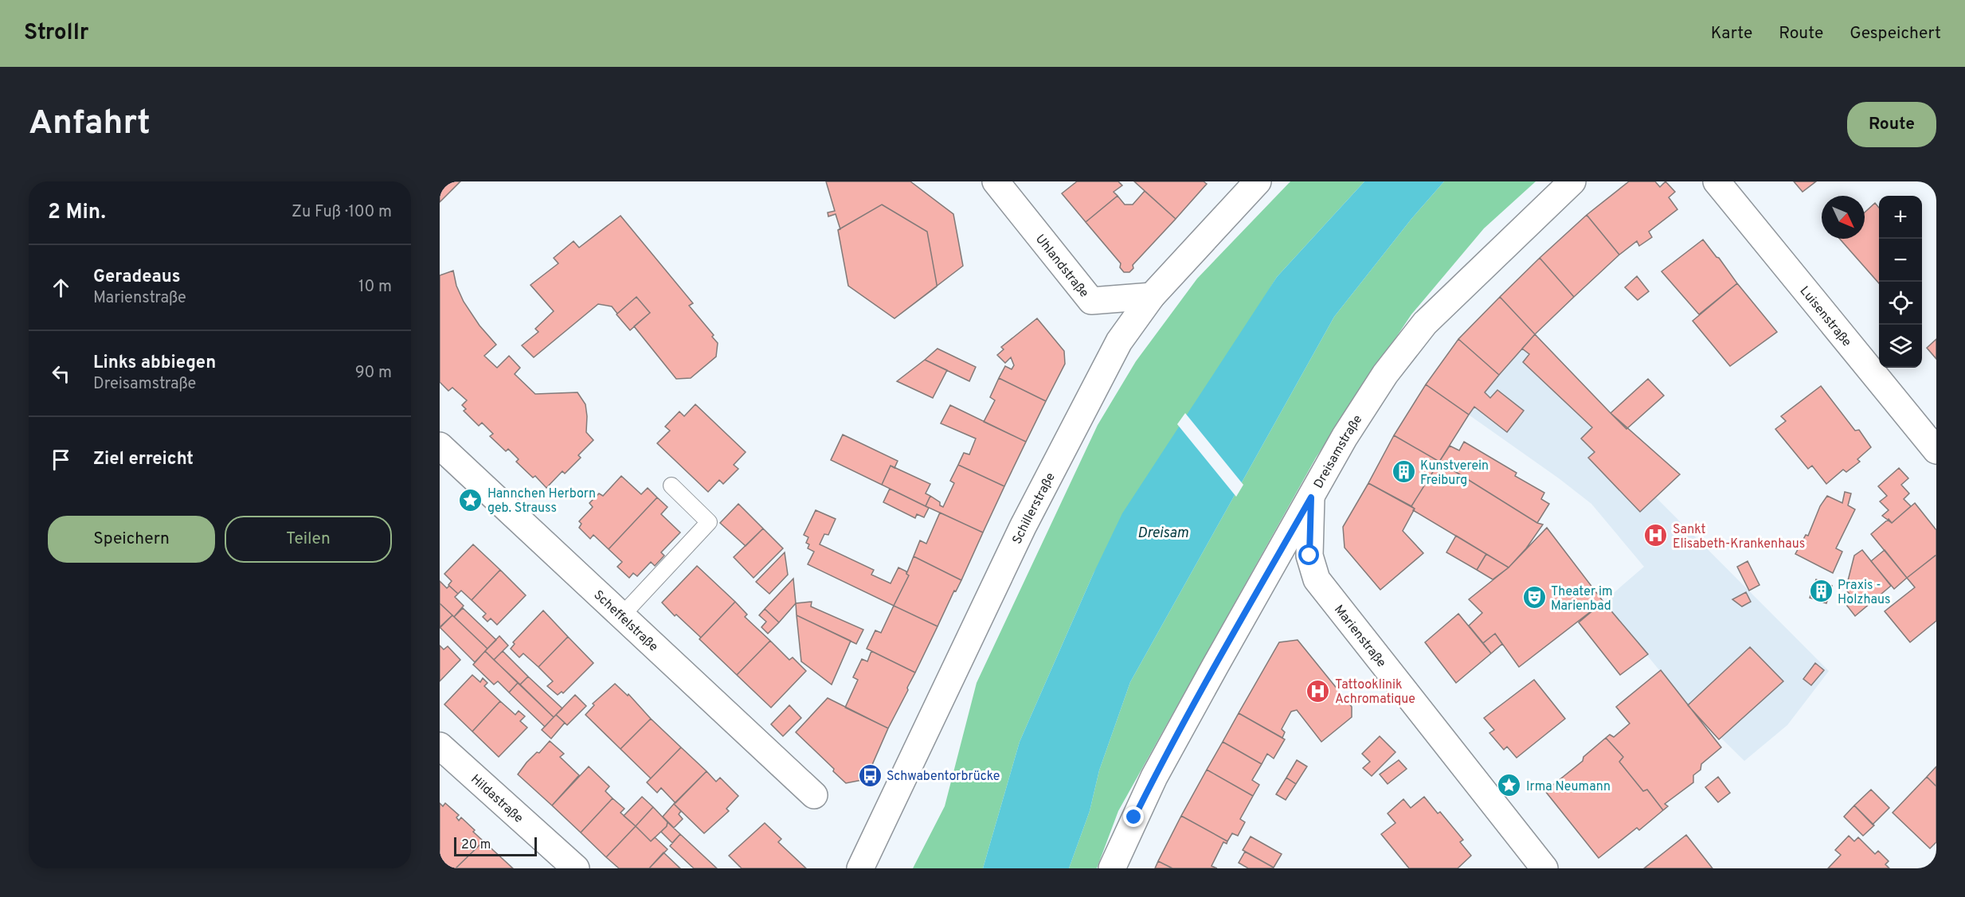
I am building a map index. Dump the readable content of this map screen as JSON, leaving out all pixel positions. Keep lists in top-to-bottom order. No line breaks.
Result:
{"streets":{"street":["Uhlandstraße","Luisenstraße","Dreisamstraße","Schillerstraße","Scheffelstraße","Marienstraße","Hildastraße"]},"crossings":[["Uhlandstraße","Schillerstraße"],["Dreisamstraße","Marienstraße"]],"water":["Dreisam"],"places":{"building":["Kunstverein Freiburg","Praxis - Holzhaus"],"place":["Hannchen Herborn geb. Strauss","Irma Neumann"],"hospital":["Sankt Elisabeth-Krankenhaus","Tattooklinik Achromatique"],"theatre":["Theater im Marienbad"],"bus stop":["Schwabentorbrücke"]},"scale_bar":"20 m","north":"bottom right","page":{"header":"Strollr","nav":["Karte","Route","Gespeichert"],"buttons":["Route",["Speichern","Teilen"]],"title":"Anfahrt","heading":["2 Min.","Zu Fuß · 100 m"],"map_buttons":["+","−"],"list":[["Geradeaus","Marienstraße","10 m"],["Links abbiegen","Dreisamstraße","90 m"],"Ziel erreicht"],"scale":"20 m"}}
